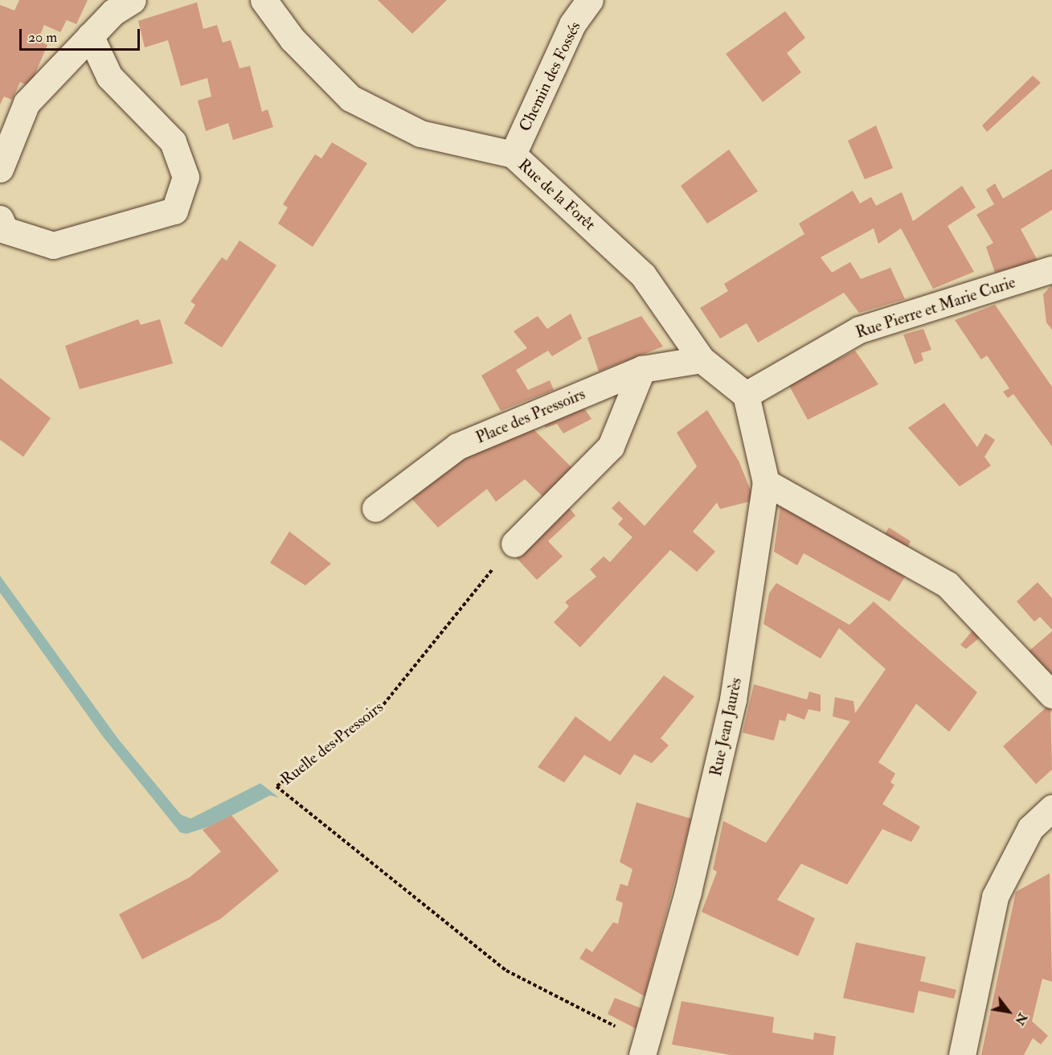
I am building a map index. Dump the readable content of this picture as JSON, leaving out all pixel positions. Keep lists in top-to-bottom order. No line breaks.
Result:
{"streets":{"street":["Chemin des Fossés","Rue de la Forêt","Rue Pierre et Marie Curie","Place des Pressoirs","Rue Jean Jaurès"],"path":["Ruelle des Pressoirs"]},"crossings":[["Chemin des Fossés","Rue de la Forêt"],["Rue de la Forêt","Rue Pierre et Marie Curie"],["Rue de la Forêt","Place des Pressoirs"],["Rue de la Forêt","Rue Jean Jaurès"],["Rue Pierre et Marie Curie","Rue Jean Jaurès"],["Rue Jean Jaurès","Ruelle des Pressoirs"]],"scale_bar":"20 m","north":"bottom right"}
